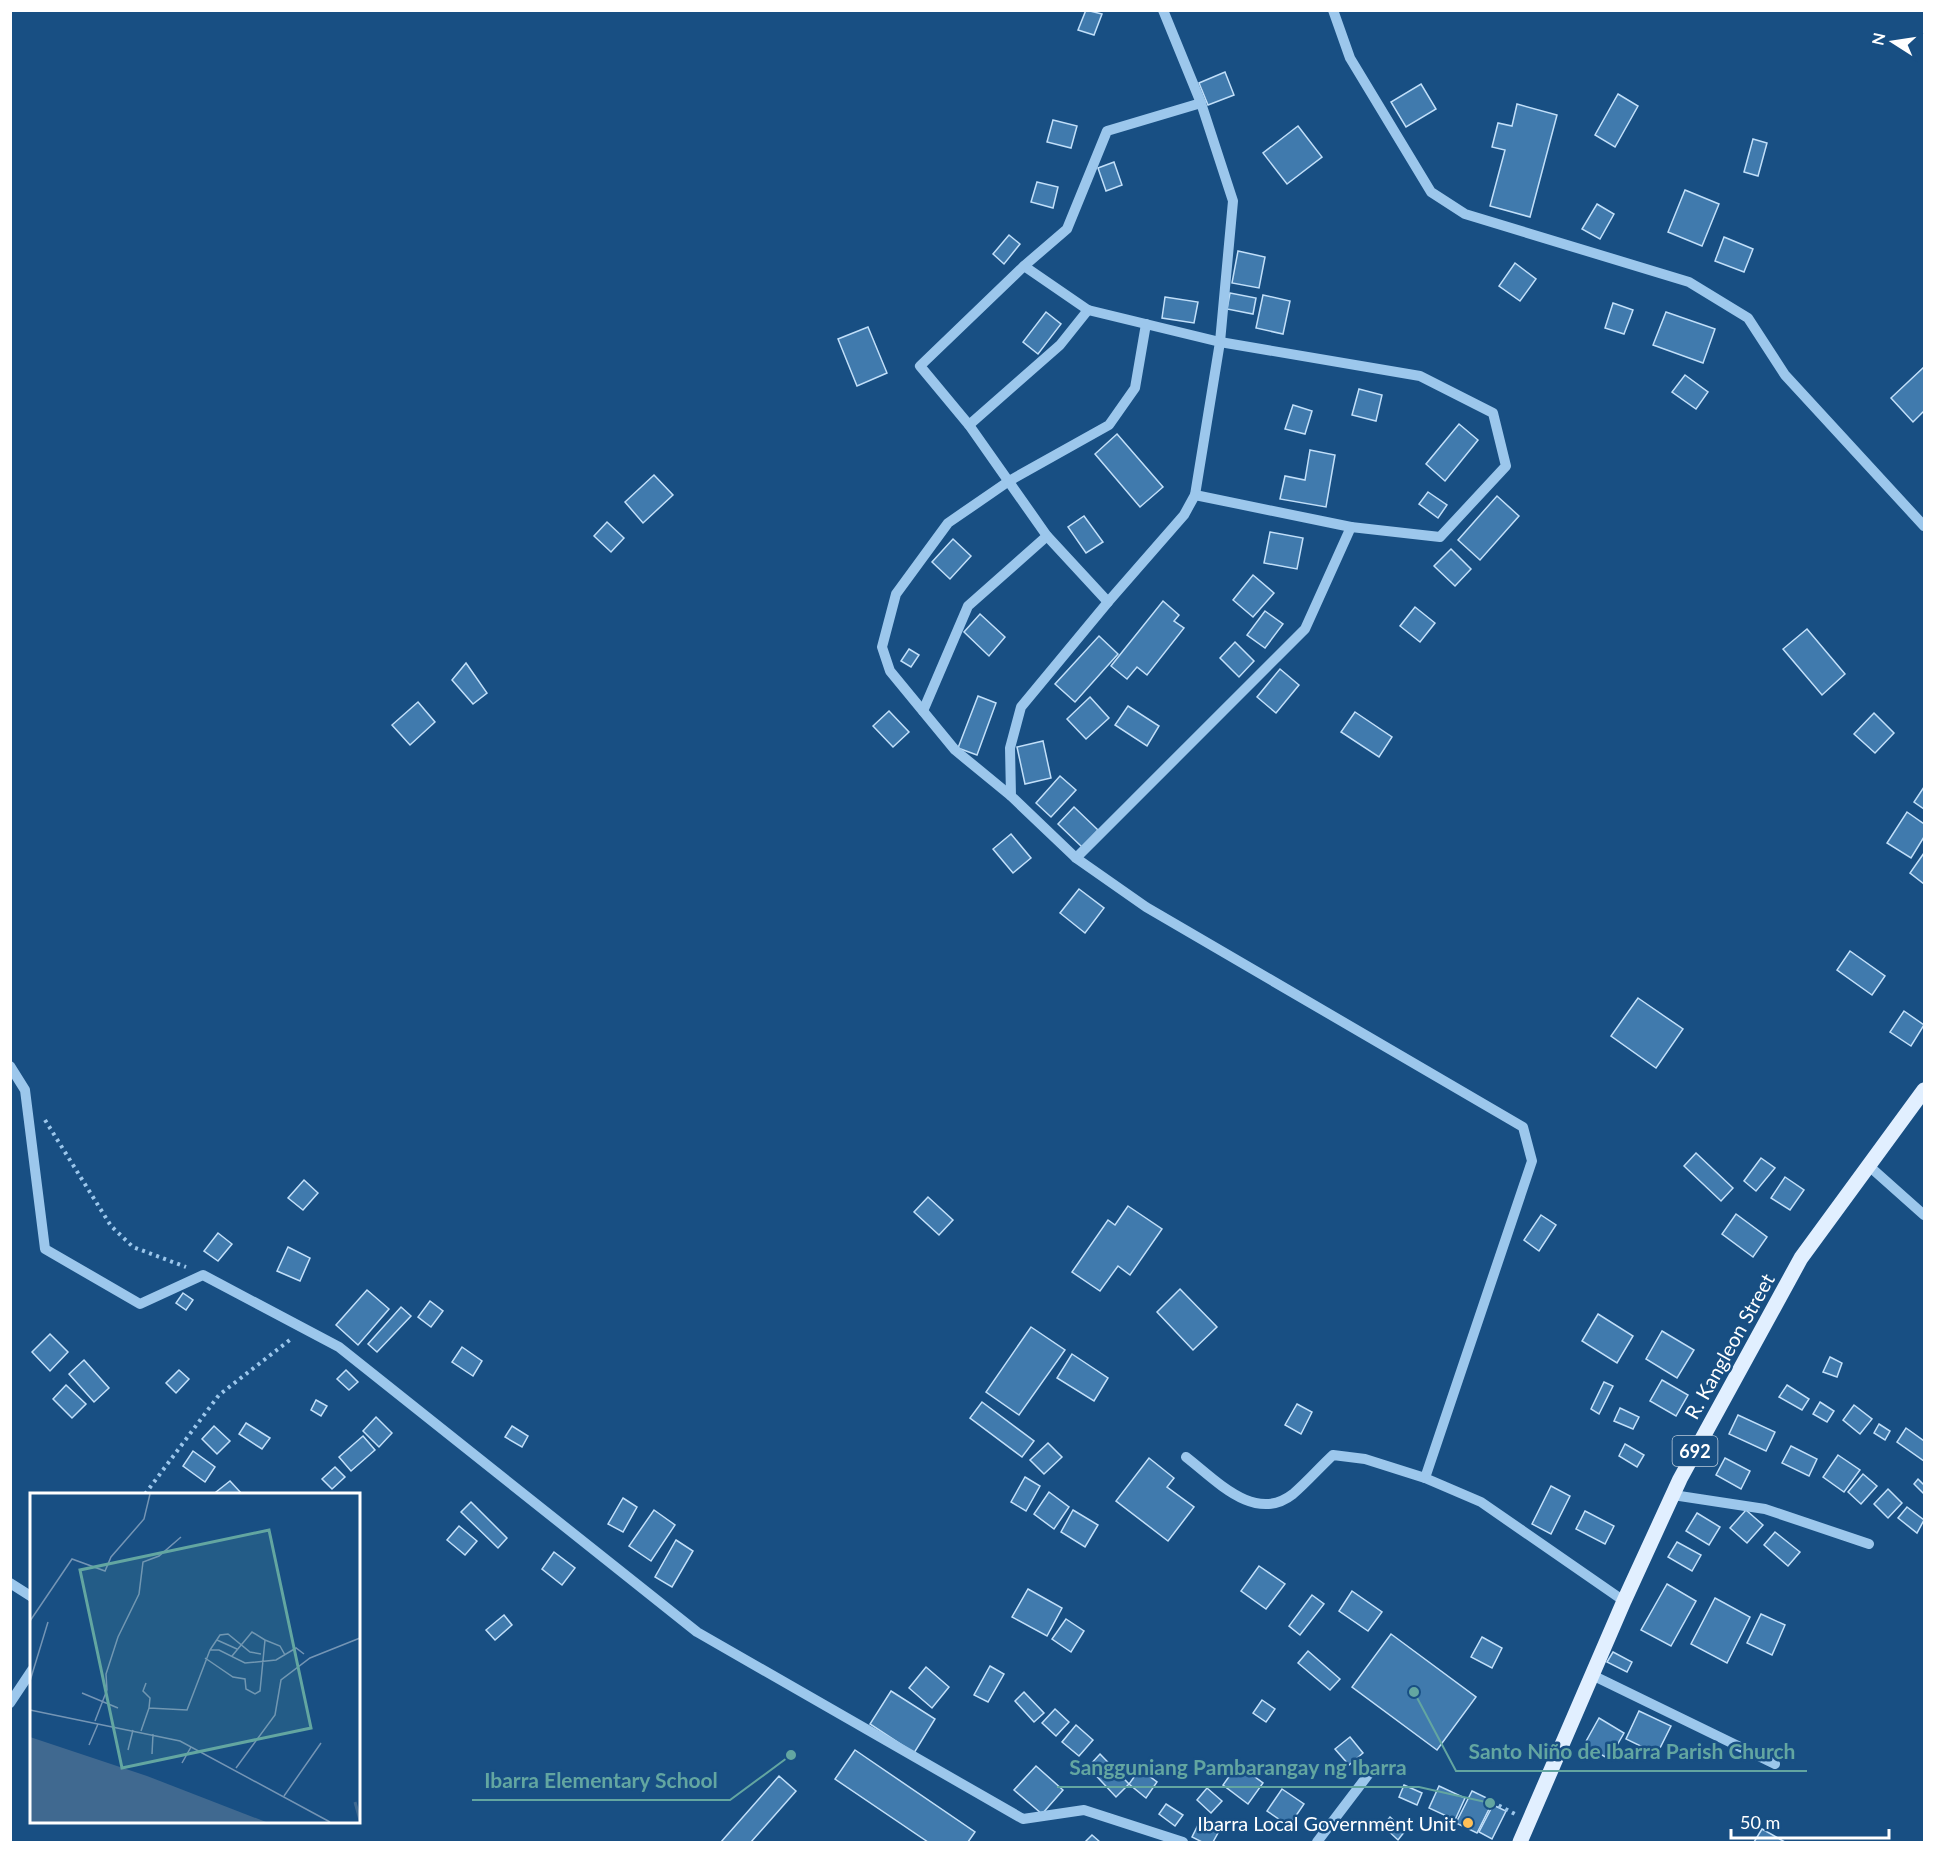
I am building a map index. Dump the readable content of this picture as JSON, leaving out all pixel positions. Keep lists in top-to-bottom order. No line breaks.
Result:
{"streets":{"main road":["R. Kangleon Street","692"]},"places":["Santo Niño de Ibarra Parish Church","Ibarra Elementary School","Sangguniang Pambarangay ng Ibarra","Ibarra Local Government Unit"],"scale_bar":"50 m","north":"left"}
